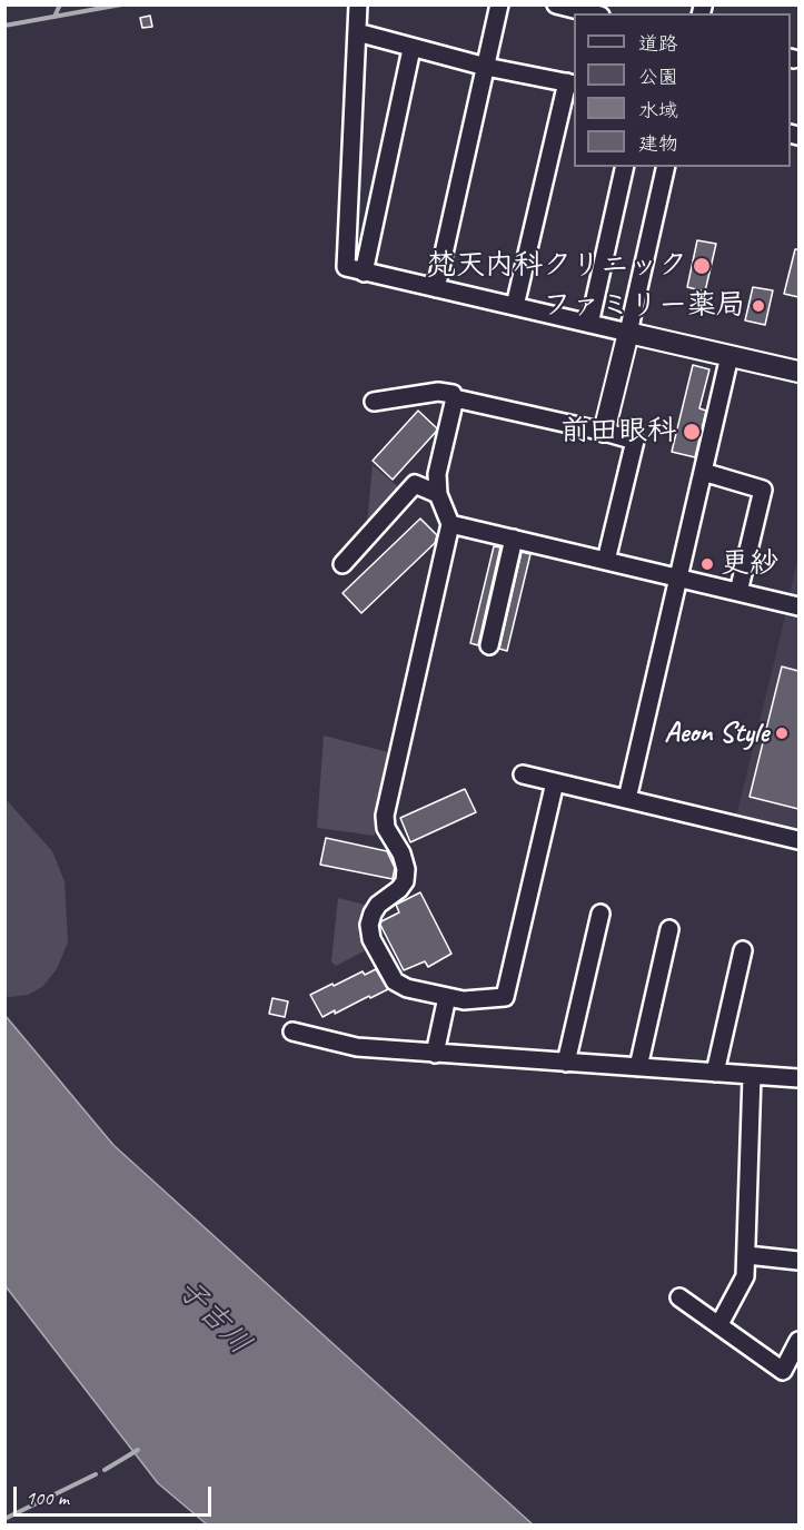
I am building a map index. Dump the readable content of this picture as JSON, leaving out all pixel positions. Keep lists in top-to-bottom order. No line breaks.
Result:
{"water":["子吉川"],"places":["梵天内科クリニック","ファミリー薬局","前田眼科","更紗","Aeon Style"],"legend":["道路","公園","水域","建物"],"scale_bar":"100 m"}
